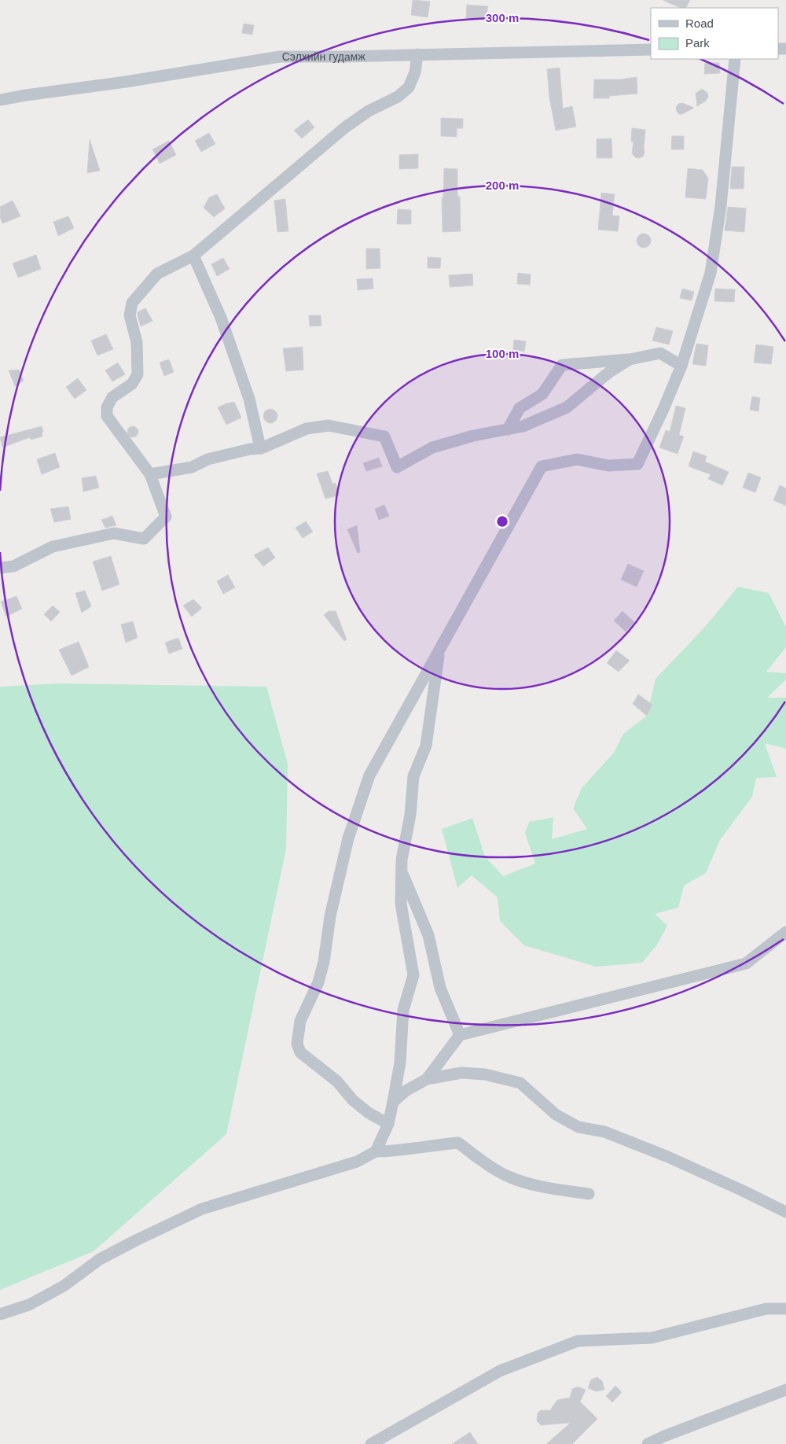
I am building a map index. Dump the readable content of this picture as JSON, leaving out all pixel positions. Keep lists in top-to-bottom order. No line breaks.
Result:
{"streets":{"street":["Сэлхийн гудамж"]},"legend":["Road","Park"],"rings":["300 m","200 m","100 m"]}
